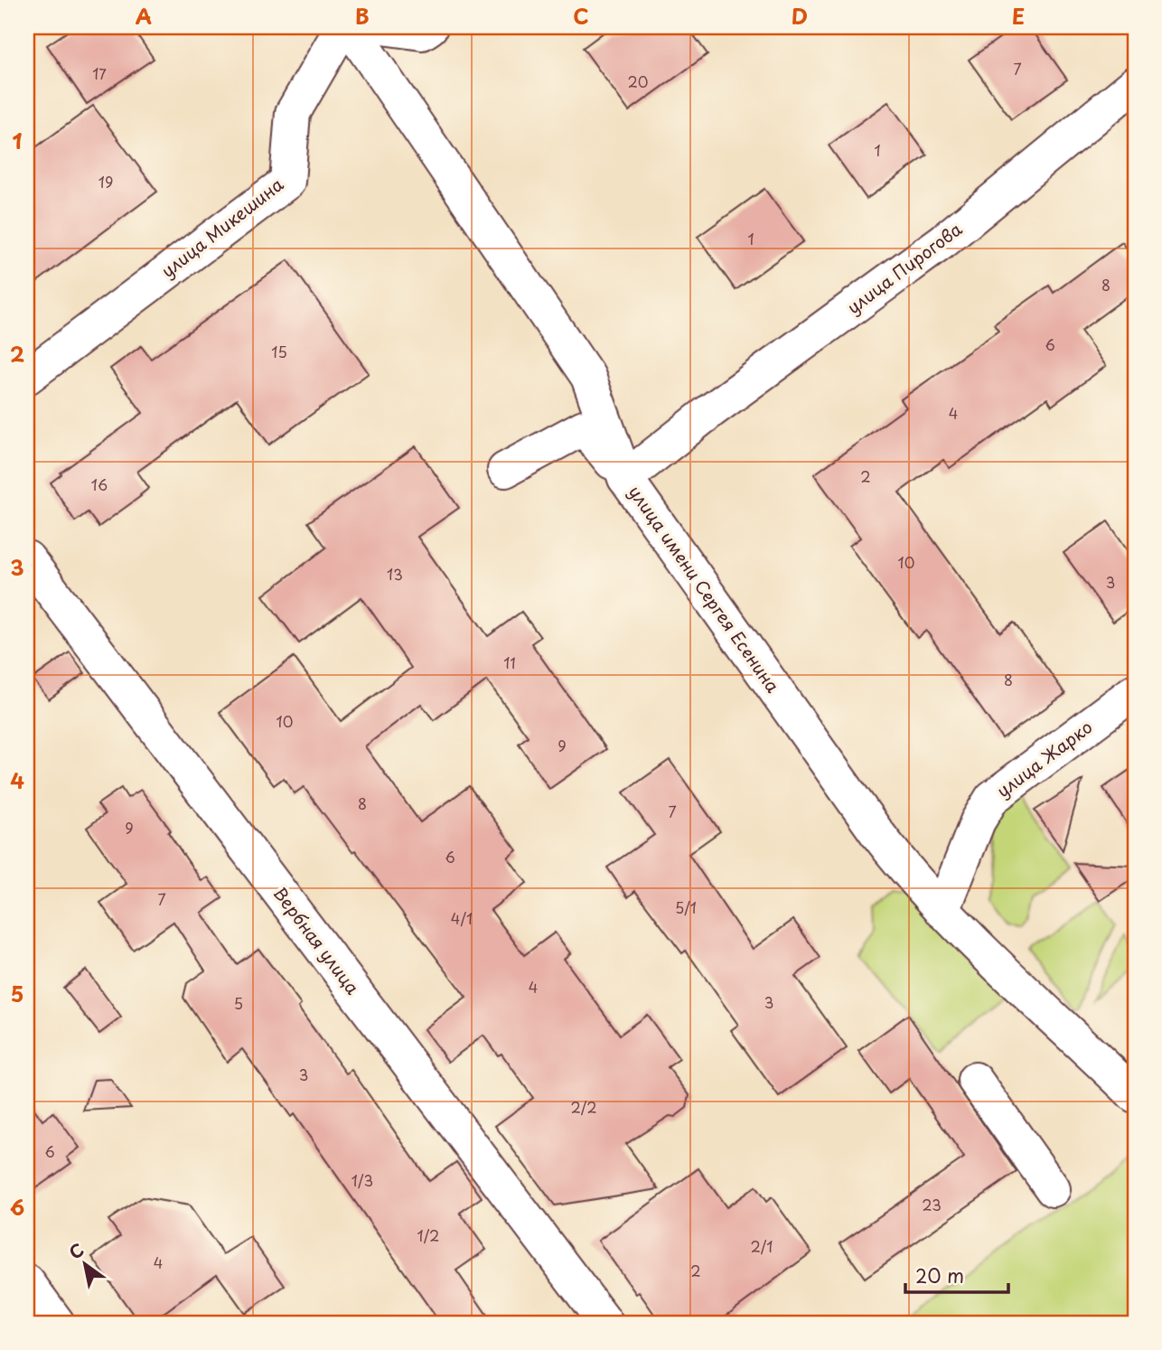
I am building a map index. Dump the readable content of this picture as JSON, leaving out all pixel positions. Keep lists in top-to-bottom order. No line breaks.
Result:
{"streets":{"street":["улица Микешина","улица Пирогова","улица имени Сергея Есенина","улица Жарко","Вербная улица"]},"crossings":[["улица Пирогова","улица имени Сергея Есенина"],["улица имени Сергея Есенина","улица Жарко"]],"house_numbers":["7","17","20","1","19","1","8","6","15","4","2","16","10","13","3","11","8","10","9","8","7","9","6","7","5/1","4/1","4","3","5","3","2/2","6","1/3","23","1/2","2/1","4","2"],"scale_bar":"20 m","north":"top left","grid":{"columns":["A","B","C","D","E"],"rows":["1","2","3","4","5","6"]}}
